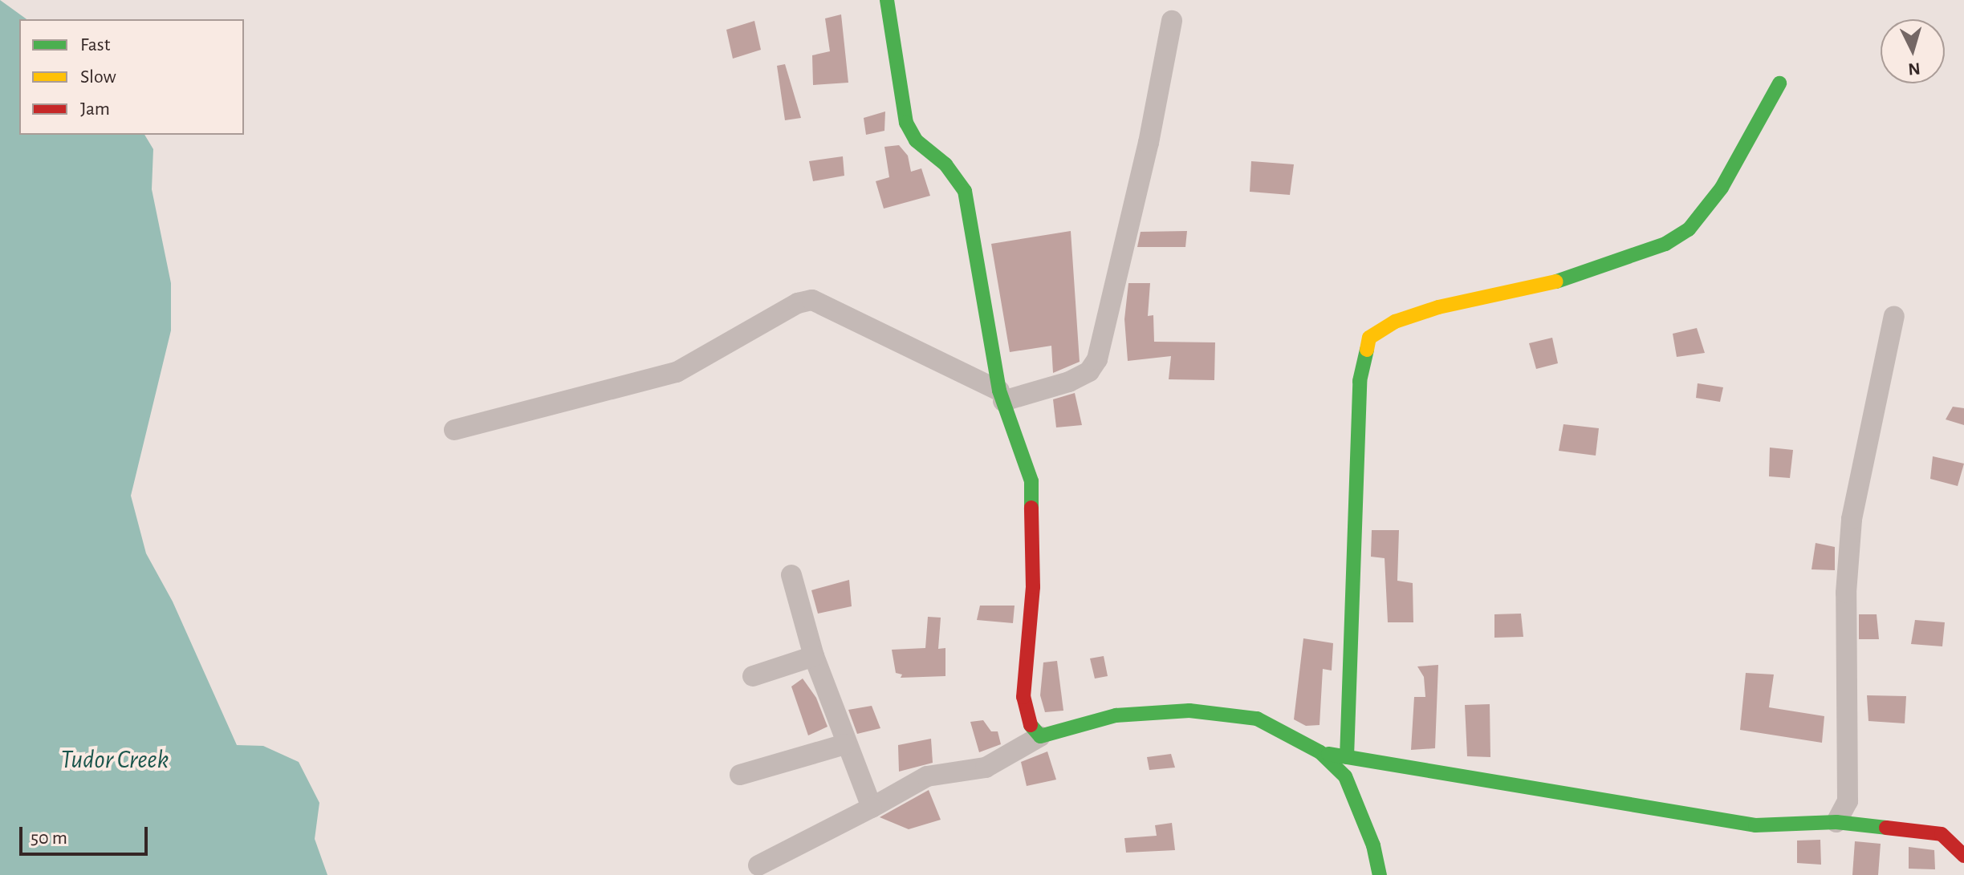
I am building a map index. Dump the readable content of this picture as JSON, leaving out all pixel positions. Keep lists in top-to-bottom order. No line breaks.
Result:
{"water":["Tudor Creek"],"legend":["Fast","Slow","Jam"],"scale_bar":"50 m","north":"bottom"}
